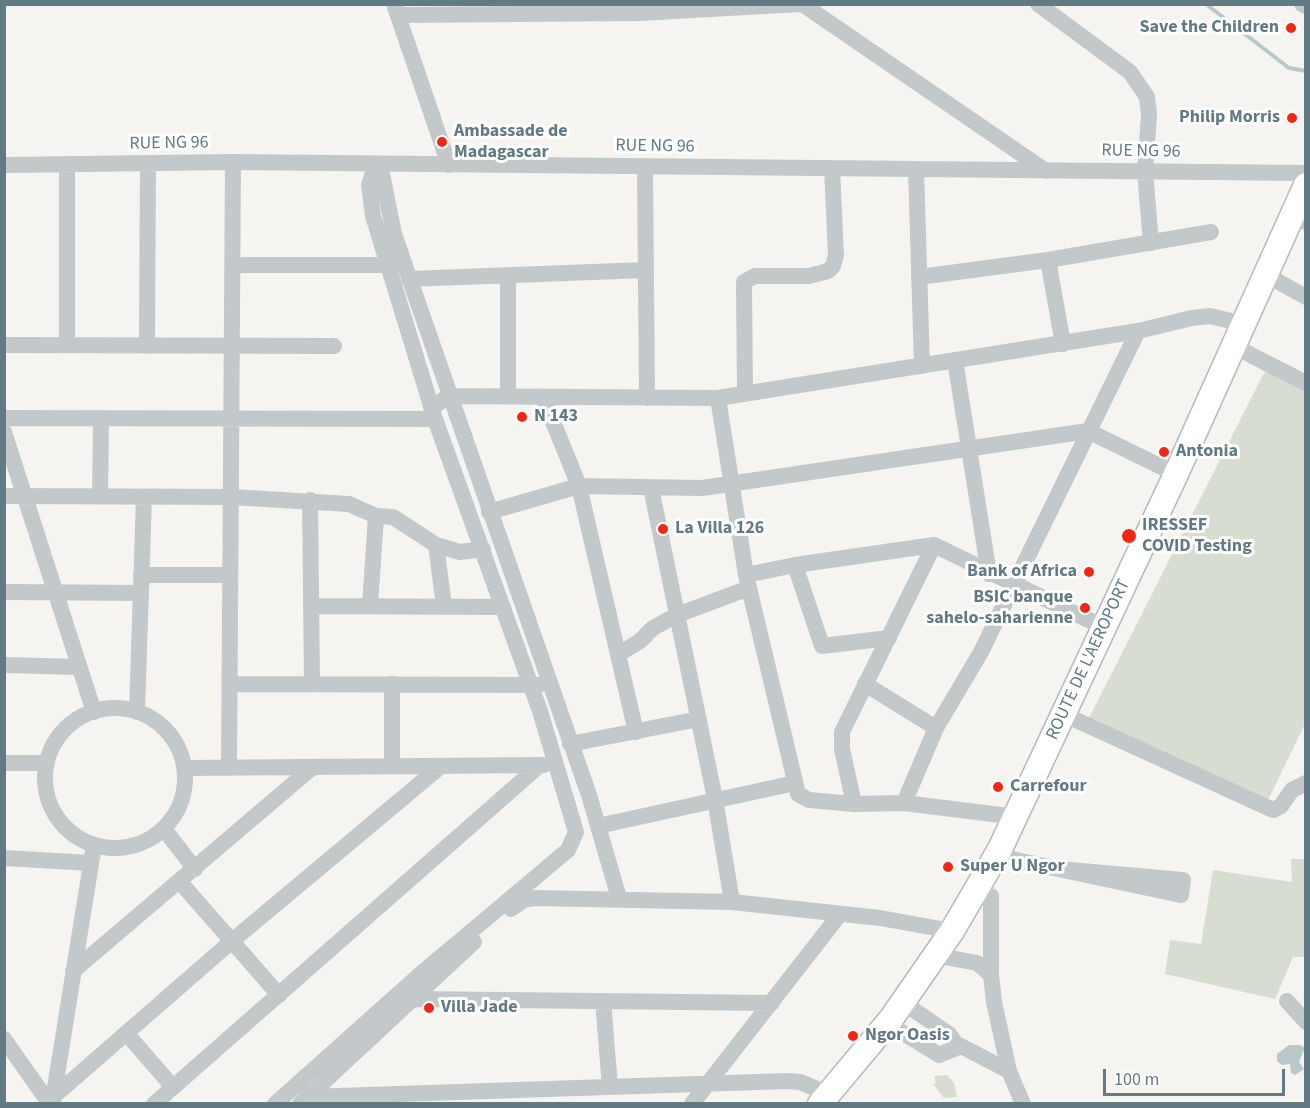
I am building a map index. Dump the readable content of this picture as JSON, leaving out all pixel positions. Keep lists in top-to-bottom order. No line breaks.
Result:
{"streets":{"highway":["ROUTE DE L'AEROPORT"],"street":["RUE NG 96"]},"places":["Save the Children","Philip Morris","Ambassade de Madagascar","N 143","Antonia","La Villa 126","IRESSEF COVID Testing","Bank of Africa","BSIC banque sahelo-saharienne","Carrefour","Super U Ngor","Villa Jade","Ngor Oasis"],"scale_bar":"100 m"}
